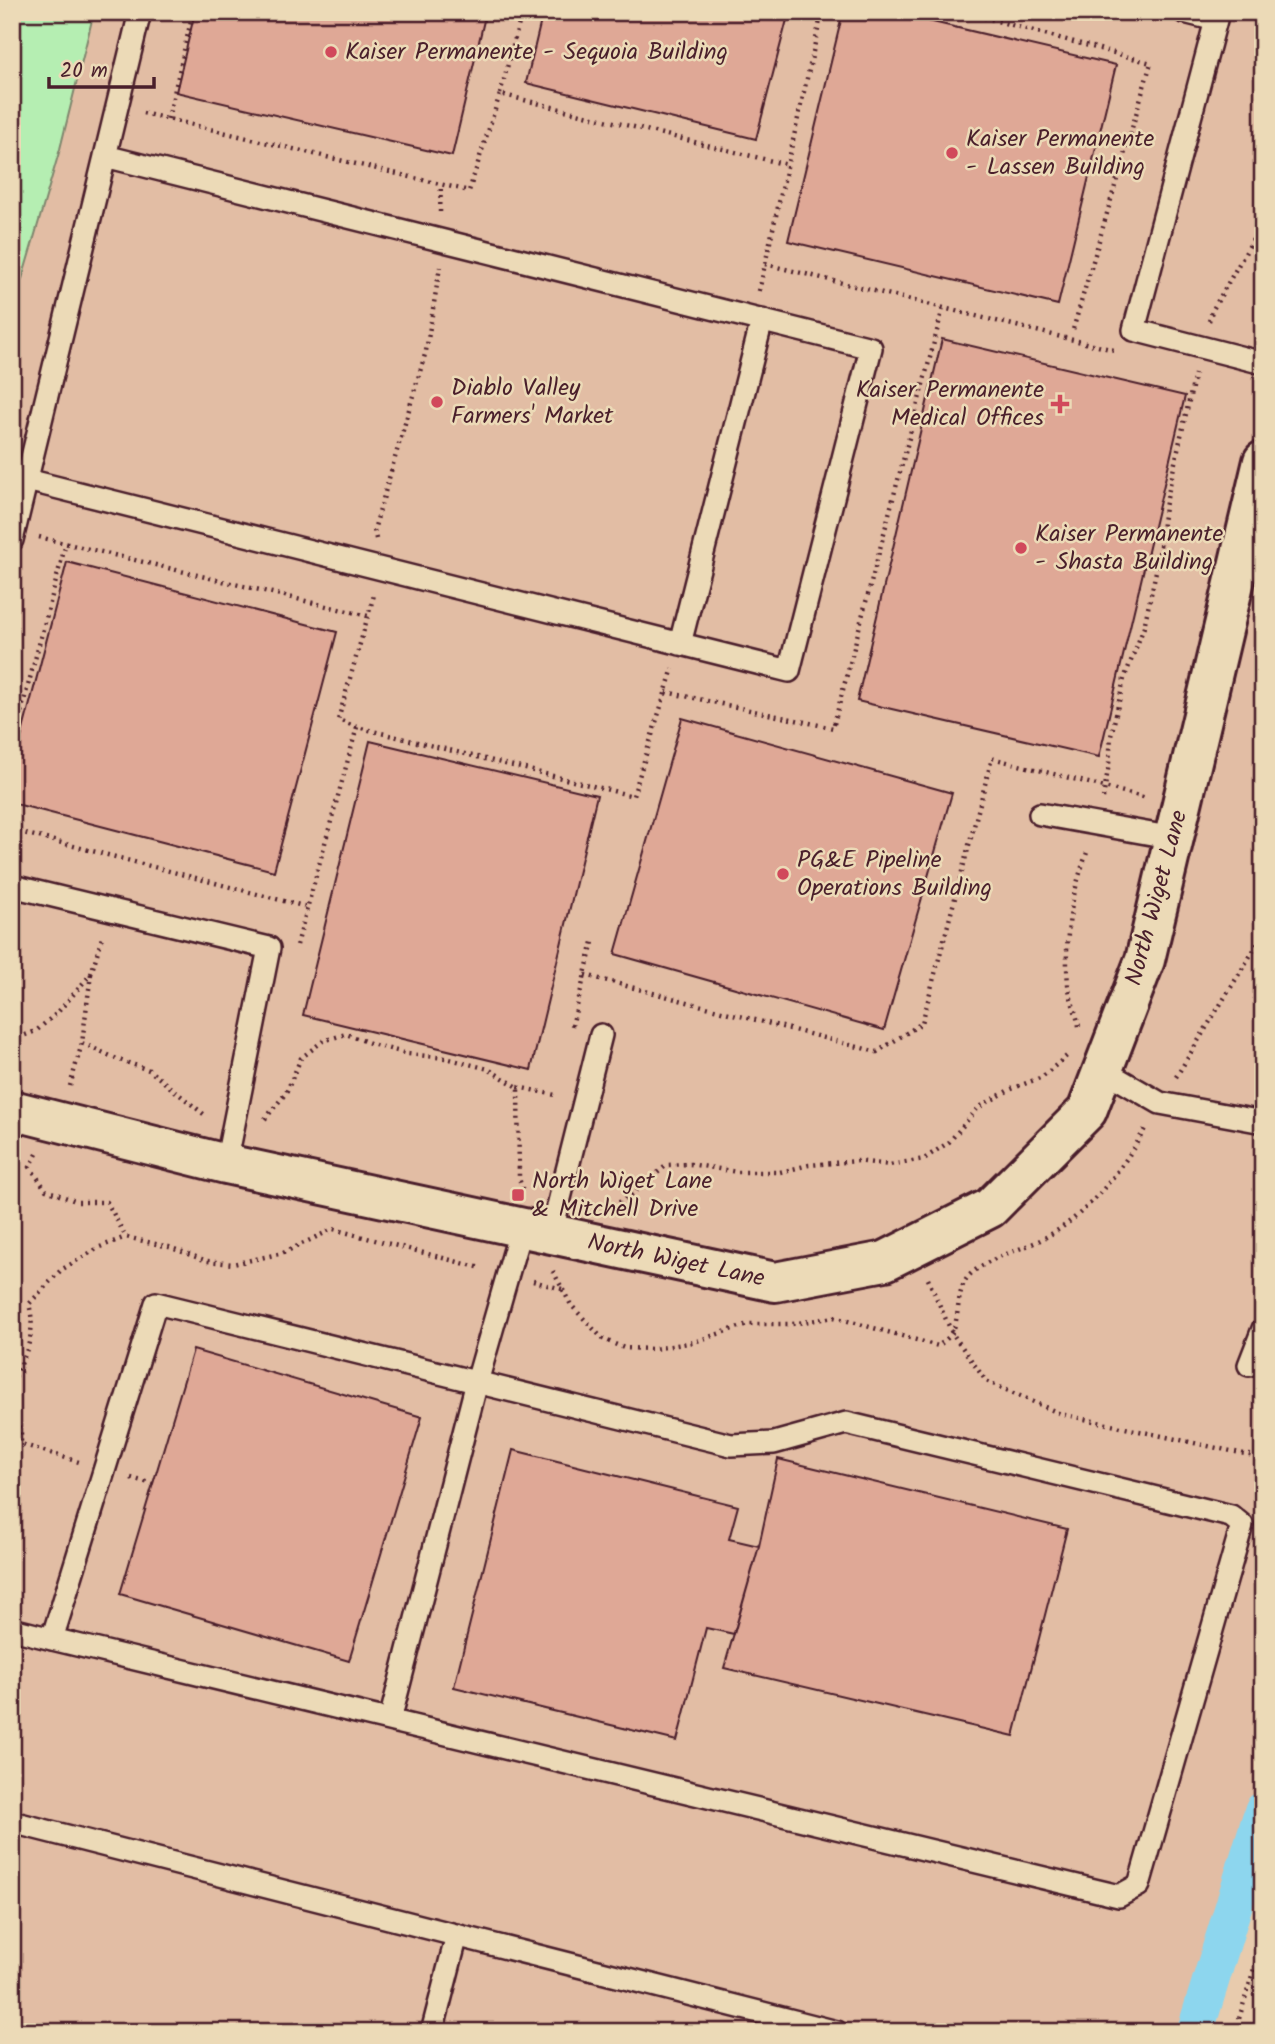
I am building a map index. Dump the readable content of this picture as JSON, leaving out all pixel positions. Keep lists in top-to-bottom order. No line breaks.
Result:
{"streets":{"street":["North Wiget Lane"]},"places":{"other":["Kaiser Permanente - Sequoia Building","Kaiser Permanente - Lassen Building","Diablo Valley Farmers' Market","Kaiser Permanente - Shasta Building","PG&E Pipeline Operations Building"],"health":["Kaiser Permanente Medical Offices"],"transit":["North Wiget Lane & Mitchell Drive"]},"scale_bar":"20 m"}
